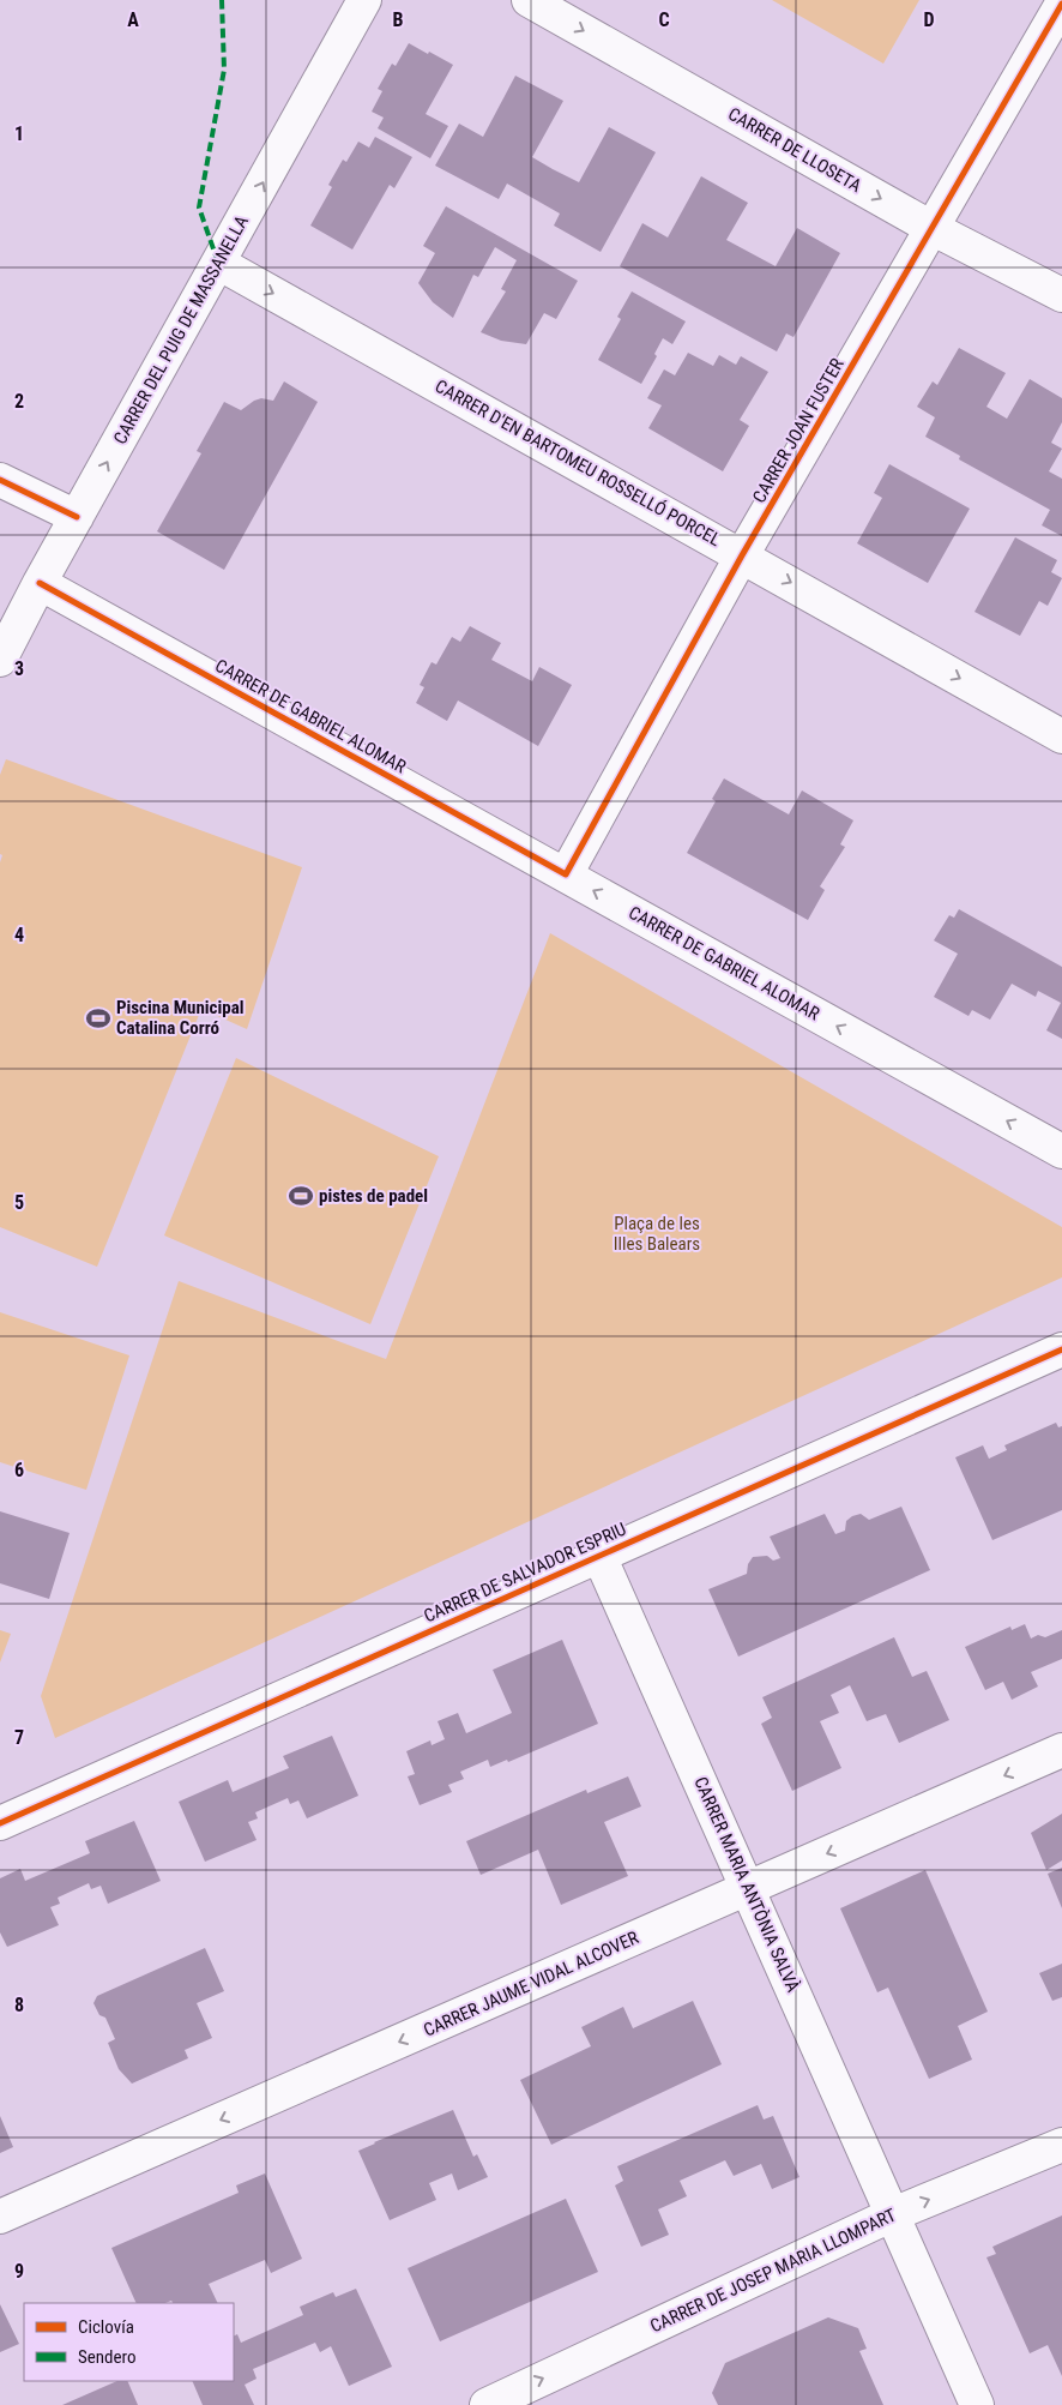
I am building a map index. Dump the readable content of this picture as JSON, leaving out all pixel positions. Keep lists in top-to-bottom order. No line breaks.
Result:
{"streets":{"street":["CARRER DE LLOSETA","CARRER DEL PUIG DE MASSANELLA","CARRER JOAN FUSTER","CARRER D'EN BARTOMEU ROSSELLÓ PORCEL","CARRER DE GABRIEL ALOMAR","CARRER DE SALVADOR ESPRIU","CARRER MARIA ANTÒNIA SALVÀ","CARRER JAUME VIDAL ALCOVER","CARRER DE JOSEP MARIA LLOMPART"]},"crossings":[["CARRER DE LLOSETA","CARRER JOAN FUSTER"],["CARRER DEL PUIG DE MASSANELLA","CARRER D'EN BARTOMEU ROSSELLÓ PORCEL"],["CARRER DEL PUIG DE MASSANELLA","CARRER DE GABRIEL ALOMAR"],["CARRER JOAN FUSTER","CARRER D'EN BARTOMEU ROSSELLÓ PORCEL"],["CARRER JOAN FUSTER","CARRER DE GABRIEL ALOMAR"],["CARRER DE SALVADOR ESPRIU","CARRER MARIA ANTÒNIA SALVÀ"],["CARRER MARIA ANTÒNIA SALVÀ","CARRER JAUME VIDAL ALCOVER"],["CARRER MARIA ANTÒNIA SALVÀ","CARRER DE JOSEP MARIA LLOMPART"]],"one_way":["CARRER DE LLOSETA","CARRER DEL PUIG DE MASSANELLA","CARRER D'EN BARTOMEU ROSSELLÓ PORCEL","CARRER DE GABRIEL ALOMAR","CARRER JAUME VIDAL ALCOVER","CARRER DE JOSEP MARIA LLOMPART"],"parks":["Plaça de les Illes Balears"],"places":{"sports":["Piscina Municipal Catalina Corró","pistes de padel"]},"legend":["Ciclovía","Sendero"],"grid":{"columns":["A","B","C","D"],"rows":["1","2","3","4","5","6","7","8","9"]}}
